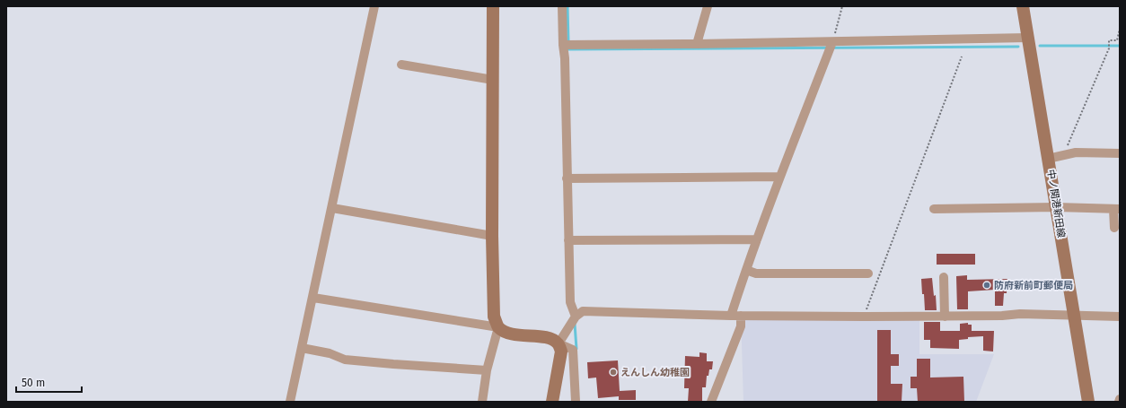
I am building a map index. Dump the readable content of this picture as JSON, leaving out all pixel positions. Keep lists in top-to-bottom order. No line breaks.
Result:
{"streets":{"street":["中ノ関港新田線"]},"places":["防府新前町郵便局","えんしん幼稚園"],"scale_bar":"50 m"}
